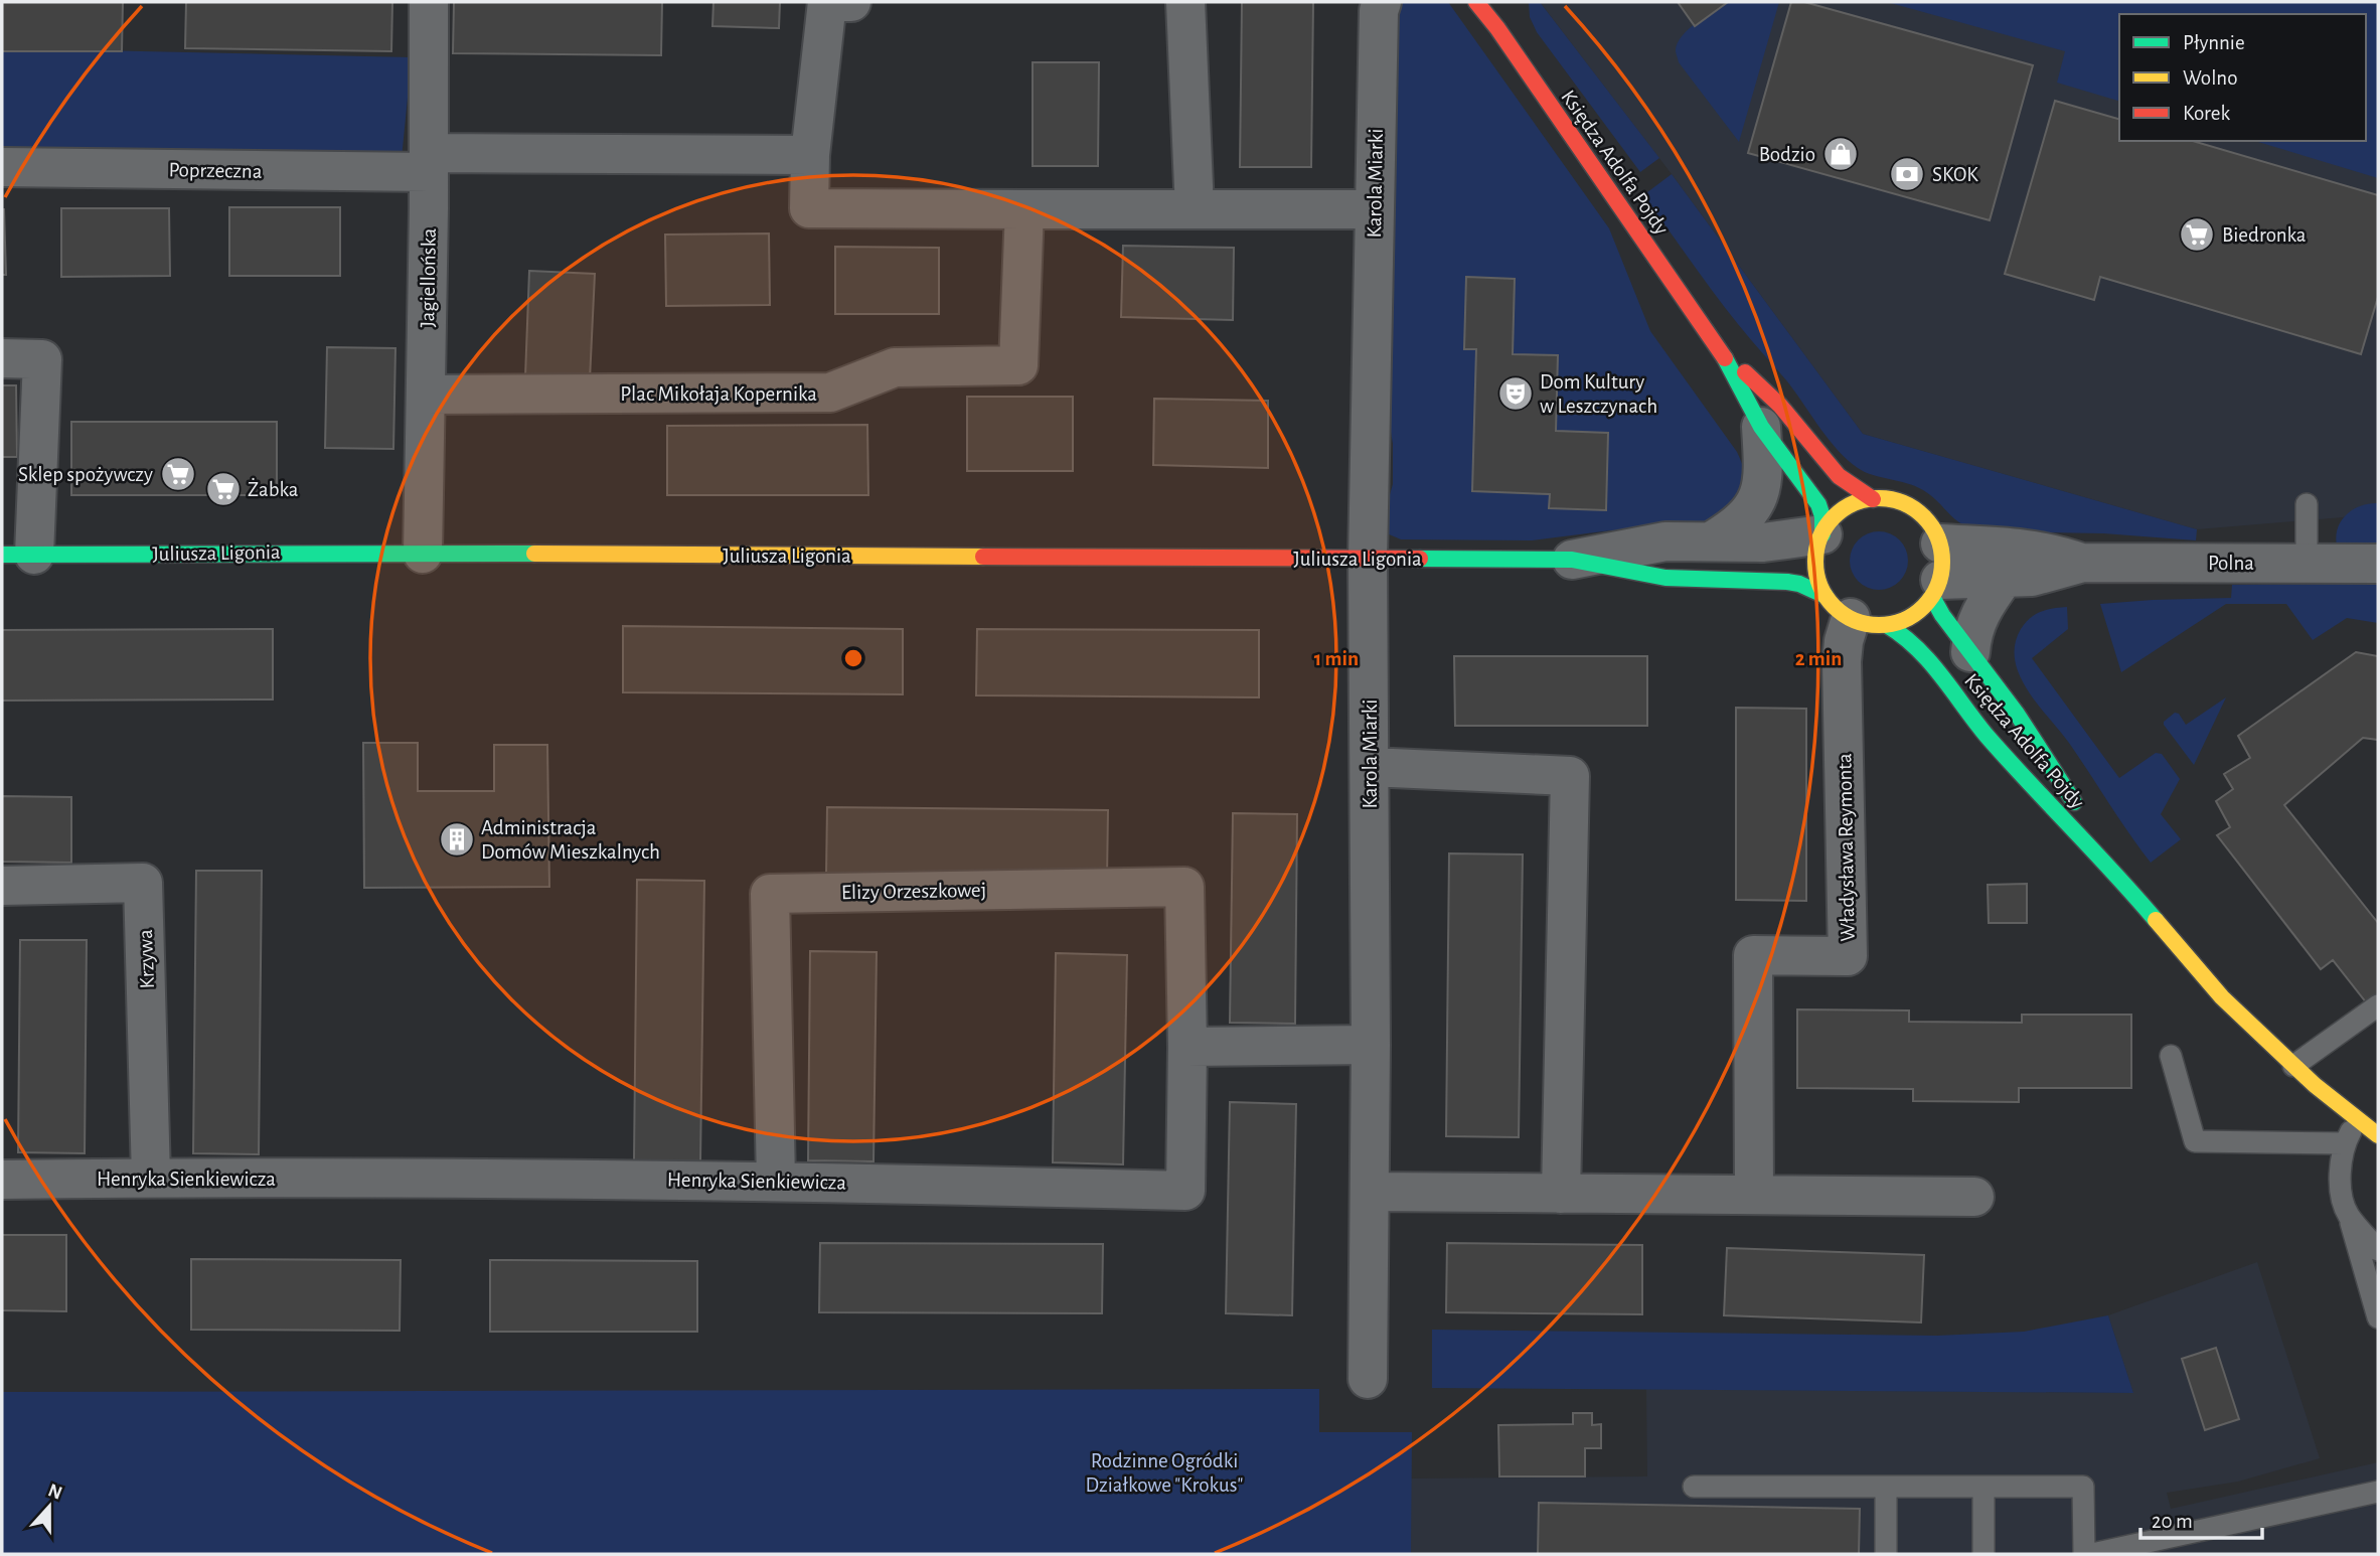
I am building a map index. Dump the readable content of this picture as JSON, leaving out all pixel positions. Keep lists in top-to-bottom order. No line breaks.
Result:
{"streets":{"street":["Księdza Adolfa Pojdy","Poprzeczna","Karola Miarki","Jagiellońska","Plac Mikołaja Kopernika","Juliusza Ligonia","Polna","Władysława Reymonta","Elizy Orzeszkowej","Krzywa","Henryka Sienkiewicza"]},"crossings":[["Księdza Adolfa Pojdy","Juliusza Ligonia"],["Księdza Adolfa Pojdy","Polna"],["Księdza Adolfa Pojdy","Władysława Reymonta"],["Poprzeczna","Jagiellońska"],["Karola Miarki","Juliusza Ligonia"],["Jagiellońska","Plac Mikołaja Kopernika"],["Jagiellońska","Juliusza Ligonia"],["Juliusza Ligonia","Polna"],["Juliusza Ligonia","Władysława Reymonta"],["Polna","Władysława Reymonta"],["Elizy Orzeszkowej","Henryka Sienkiewicza"],["Krzywa","Henryka Sienkiewicza"]],"parks":["Rodzinne Ogródki Działkowe \"Krokus\""],"places":{"shop":["Bodzio"],"bank":["SKOK"],"supermarket":["Biedronka","Sklep spożywczy","Żabka"],"theatre":["Dom Kultury w Leszczynach"],"building":["Administracja Domów Mieszkalnych"]},"legend":["Płynnie","Wolno","Korek"],"scale_bar":"20 m","north":"top","rings":["1 min","2 min"]}
